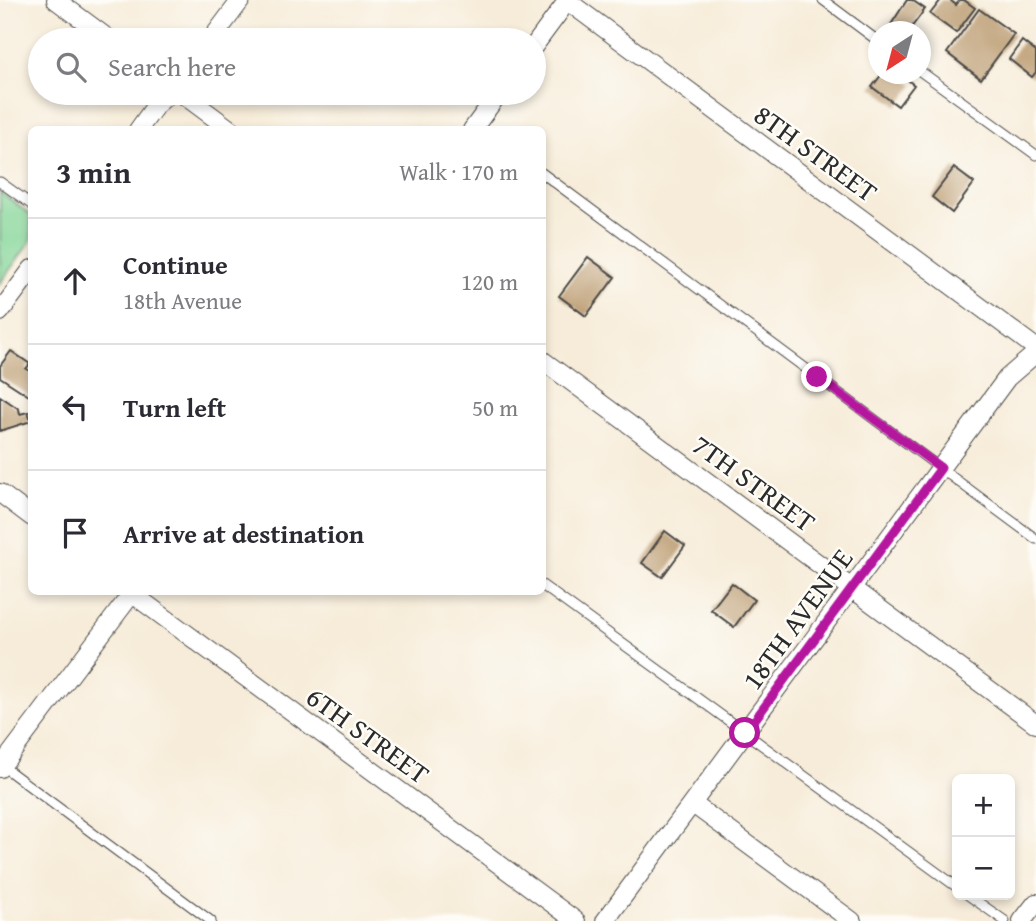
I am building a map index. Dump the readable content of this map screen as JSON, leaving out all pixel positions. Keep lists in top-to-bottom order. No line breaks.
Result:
{"streets":{"street":["8TH STREET","7TH STREET","18TH AVENUE","6TH STREET"]},"crossings":[["7TH STREET","18TH AVENUE"]],"north":"bottom left","page":{"search":"Search here","heading":["3 min","Walk · 170 m"],"list":[["Continue","18th Avenue","120 m"],["Turn left","50 m"],"Arrive at destination"],"map_buttons":["+","−"]}}
